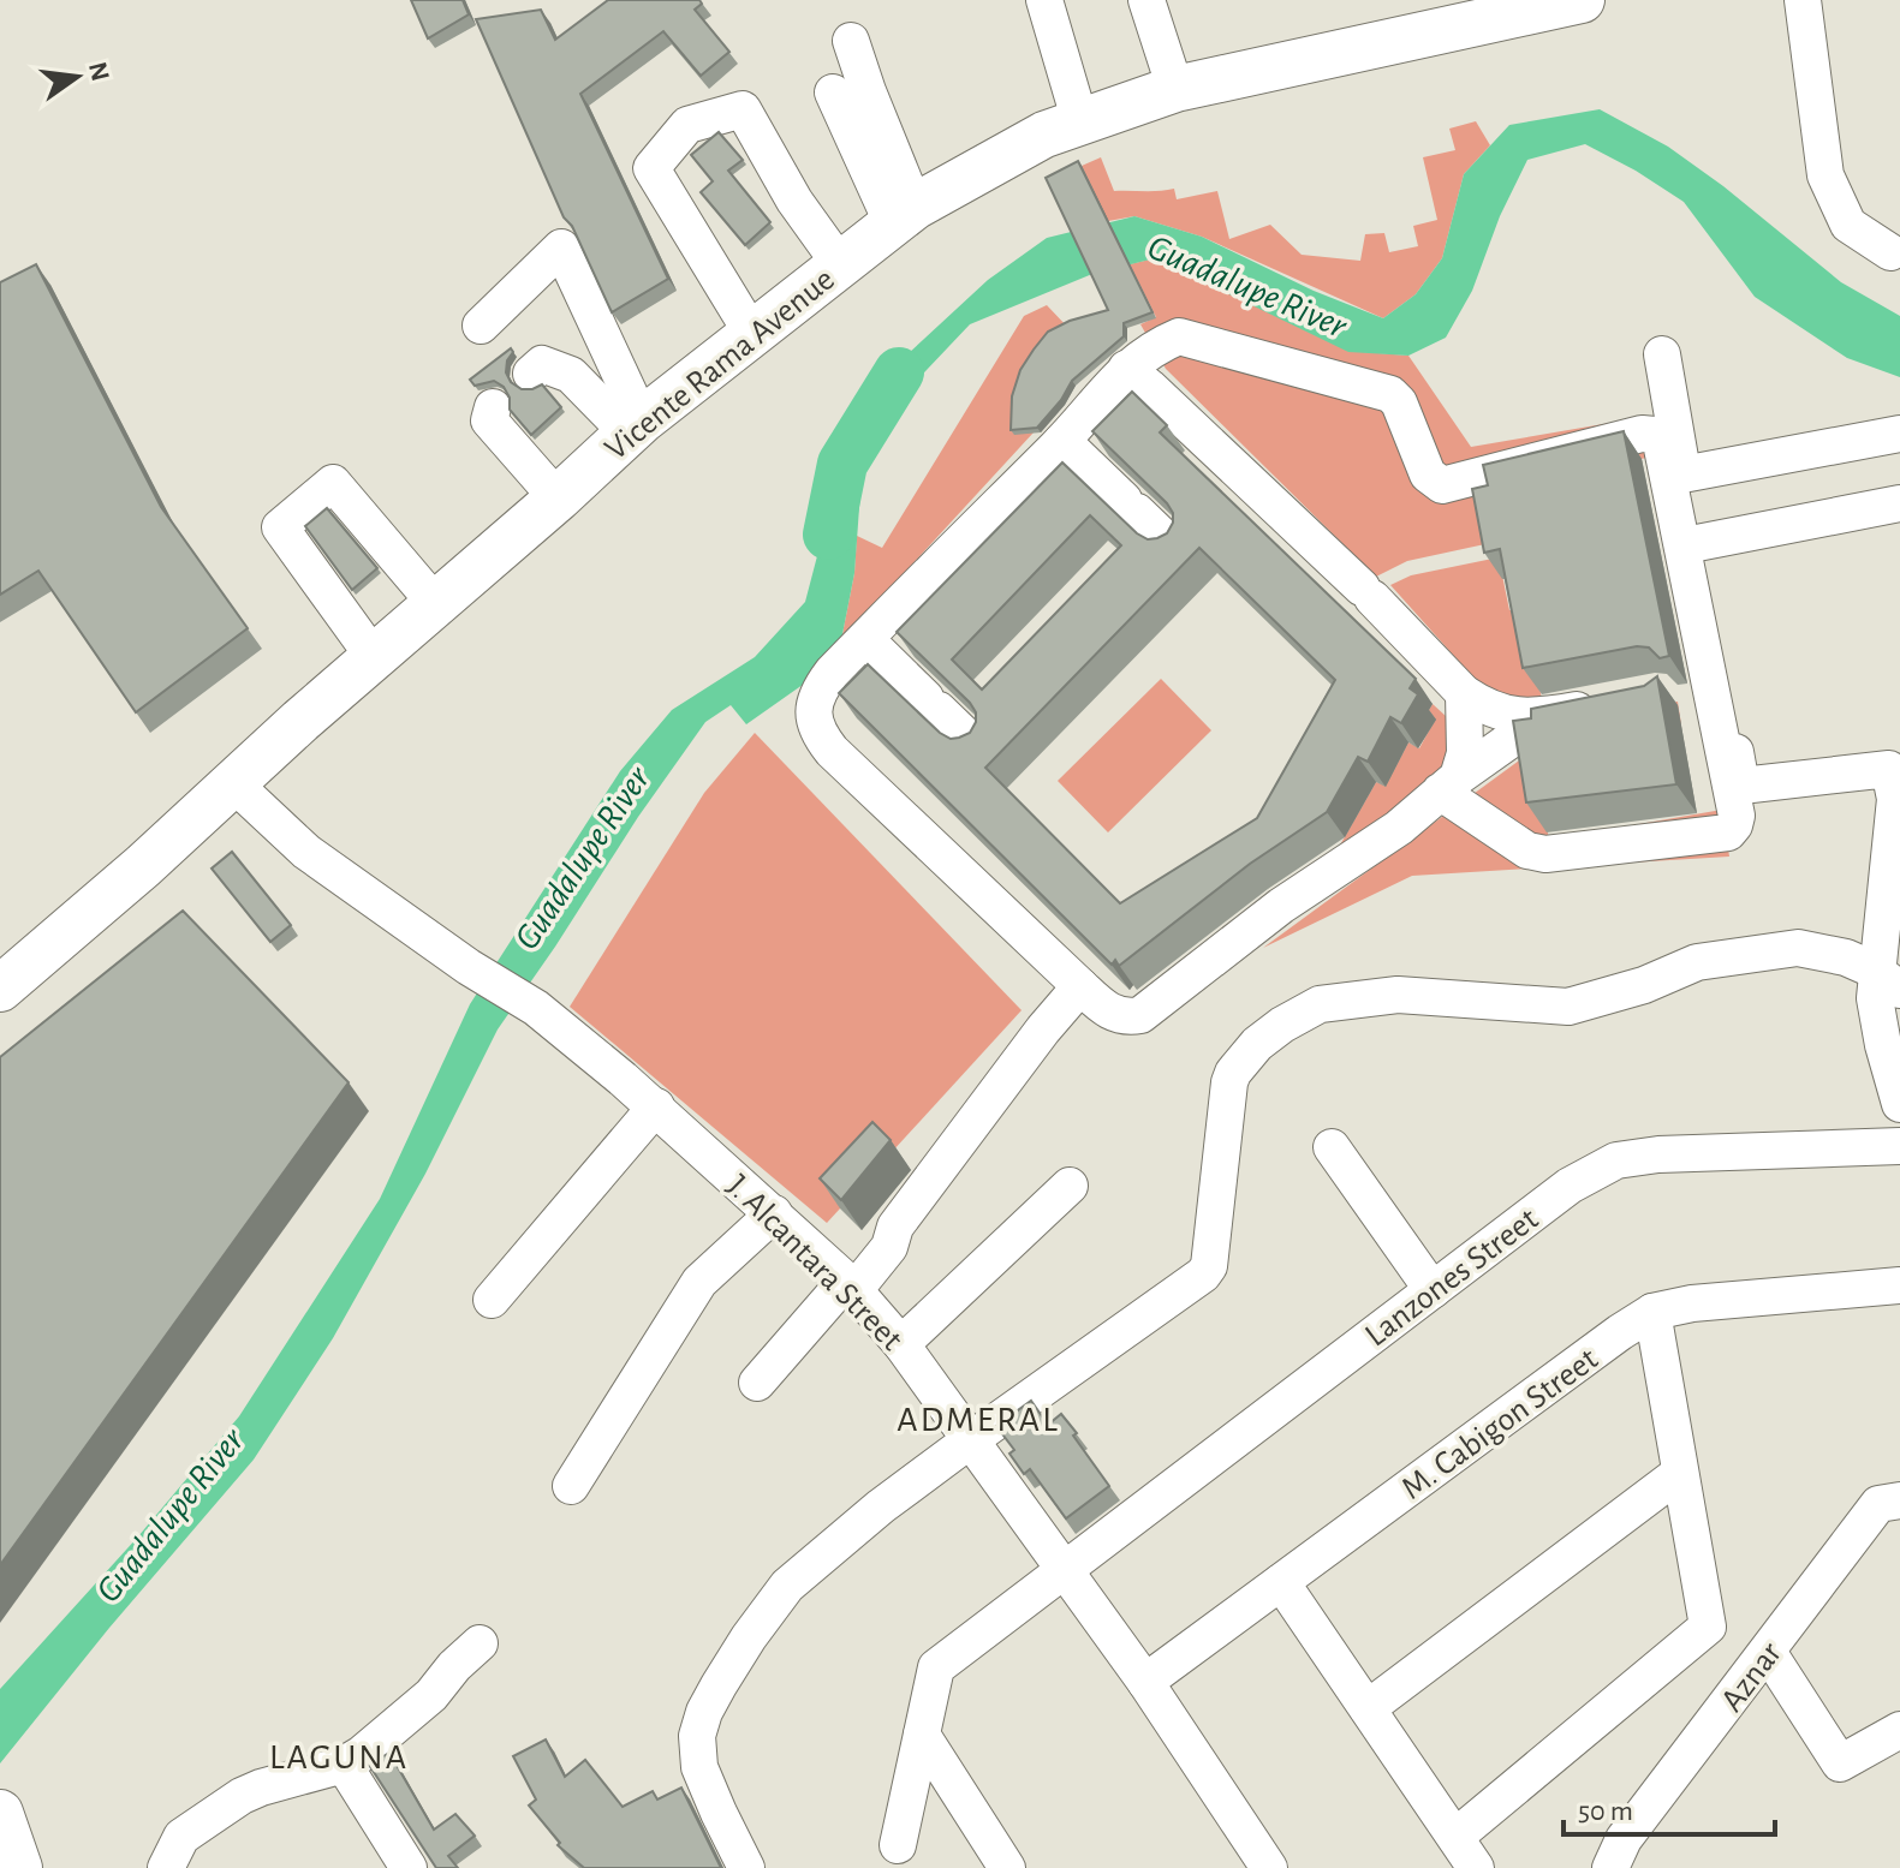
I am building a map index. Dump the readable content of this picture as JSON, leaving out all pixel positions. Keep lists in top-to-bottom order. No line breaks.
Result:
{"streets":{"main road":["Vicente Rama Avenue"],"street":["J. Alcantara Street","Lanzones Street","M. Cabigon Street","Aznar"]},"crossings":[["Vicente Rama Avenue","J. Alcantara Street"],["J. Alcantara Street","Lanzones Street"],["J. Alcantara Street","M. Cabigon Street"]],"districts":["ADMERAL","LAGUNA"],"water":["Guadalupe River"],"scale_bar":"50 m","north":"right"}
